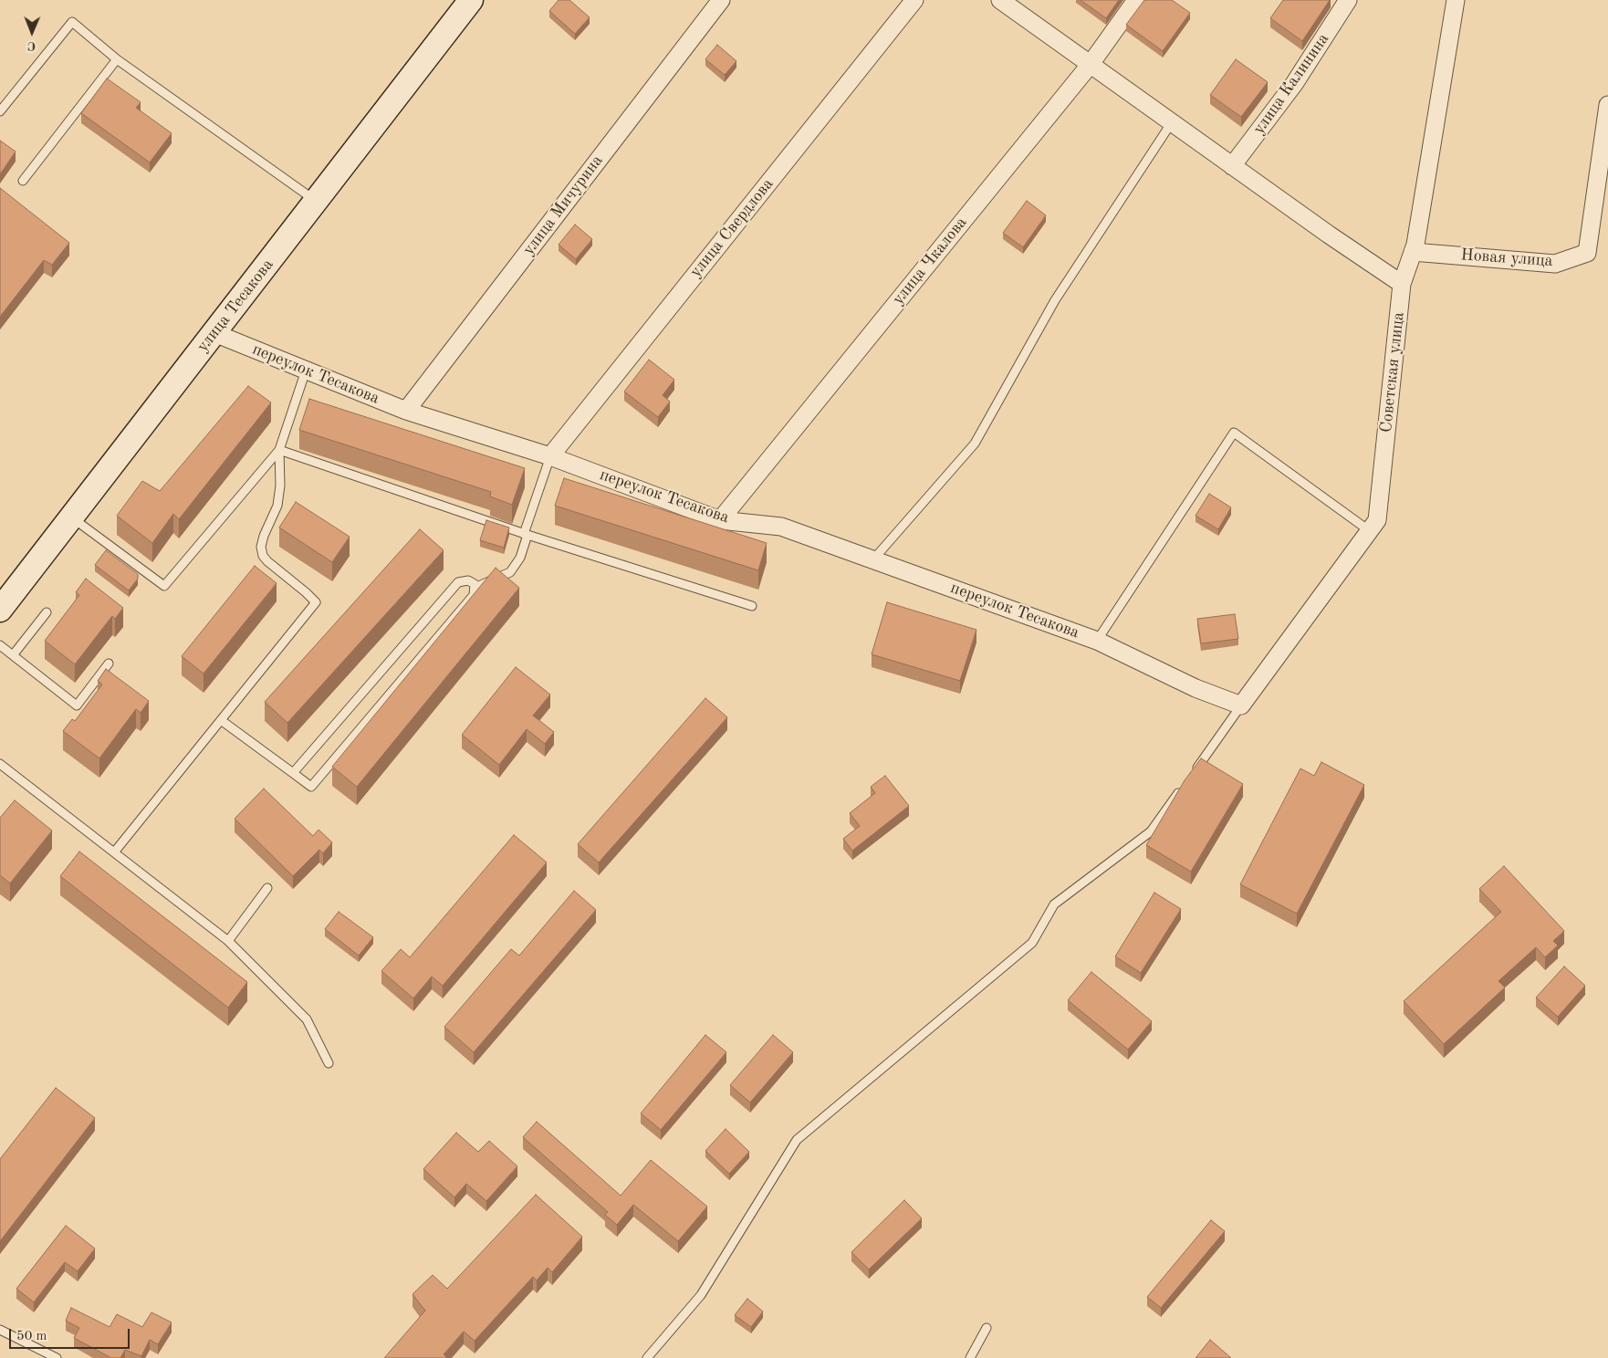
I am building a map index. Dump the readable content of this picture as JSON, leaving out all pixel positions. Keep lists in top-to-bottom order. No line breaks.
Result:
{"streets":{"main road":["улица Тесакова"],"street":["улица Калинина","улица Мичурина","улица Свердлова","Новая улица","улица Чкалова","Советская улица","переулок Тесакова"]},"crossings":[["улица Мичурина","переулок Тесакова"],["улица Свердлова","переулок Тесакова"],["Новая улица","Советская улица"],["улица Чкалова","переулок Тесакова"],["улица Тесакова","переулок Тесакова"],["Советская улица","переулок Тесакова"]],"scale_bar":"50 m","north":"bottom"}
